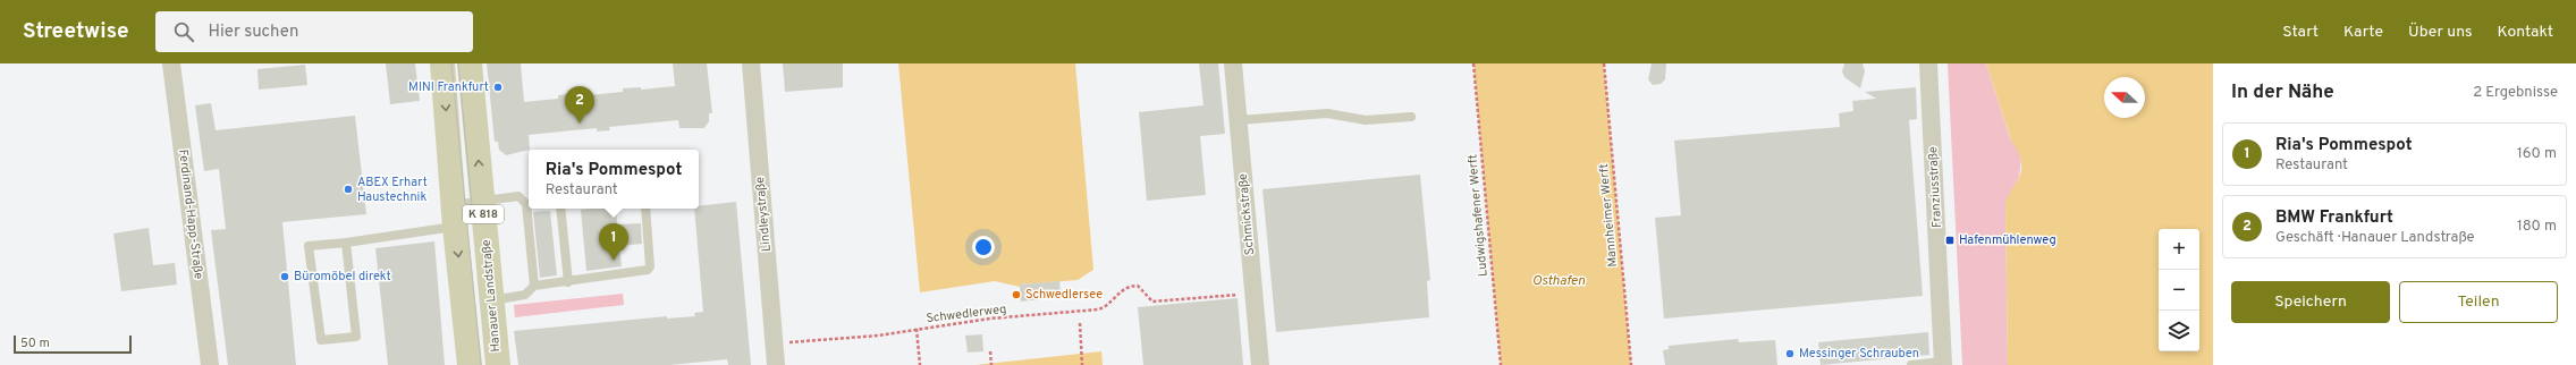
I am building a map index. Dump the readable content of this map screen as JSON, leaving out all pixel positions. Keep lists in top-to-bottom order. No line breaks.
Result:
{"streets":{"main road":["K 818","Hanauer Landstraße"],"street":["Franziusstraße","Ferdinand-Happ-Straße","Lindleystraße","Schmickstraße"],"path":["Ludwigshafener Werft","Mannheimer Werft","Schwedlerweg"]},"crossings":[["Lindleystraße","Schwedlerweg"],["Schmickstraße","Schwedlerweg"]],"water":["Osthafen"],"places":{"other":["MINI Frankfurt","ABEX Erhart Haustechnik","Büromöbel direkt","Schwedlersee","Messinger Schrauben"],"transit":["Hafenmühlenweg"]},"scale_bar":"50 m","north":"left","page":{"header":"Streetwise","search":"Hier suchen","nav":["Start","Karte","Über uns","Kontakt"],"heading":["In der Nähe","2 Ergebnisse"],"pins":["2","1"],"list":[{"mark":"1","name":"Ria's Pommespot","note":"Restaurant","value":"160 m"},{"mark":"2","name":"BMW Frankfurt","note":"Geschäft · Hanauer Landstraße","value":"180 m"}],"popup":["Ria's Pommespot","Restaurant"],"map_buttons":["+","−"],"buttons":["Speichern","Teilen"],"scale":"50 m"}}
